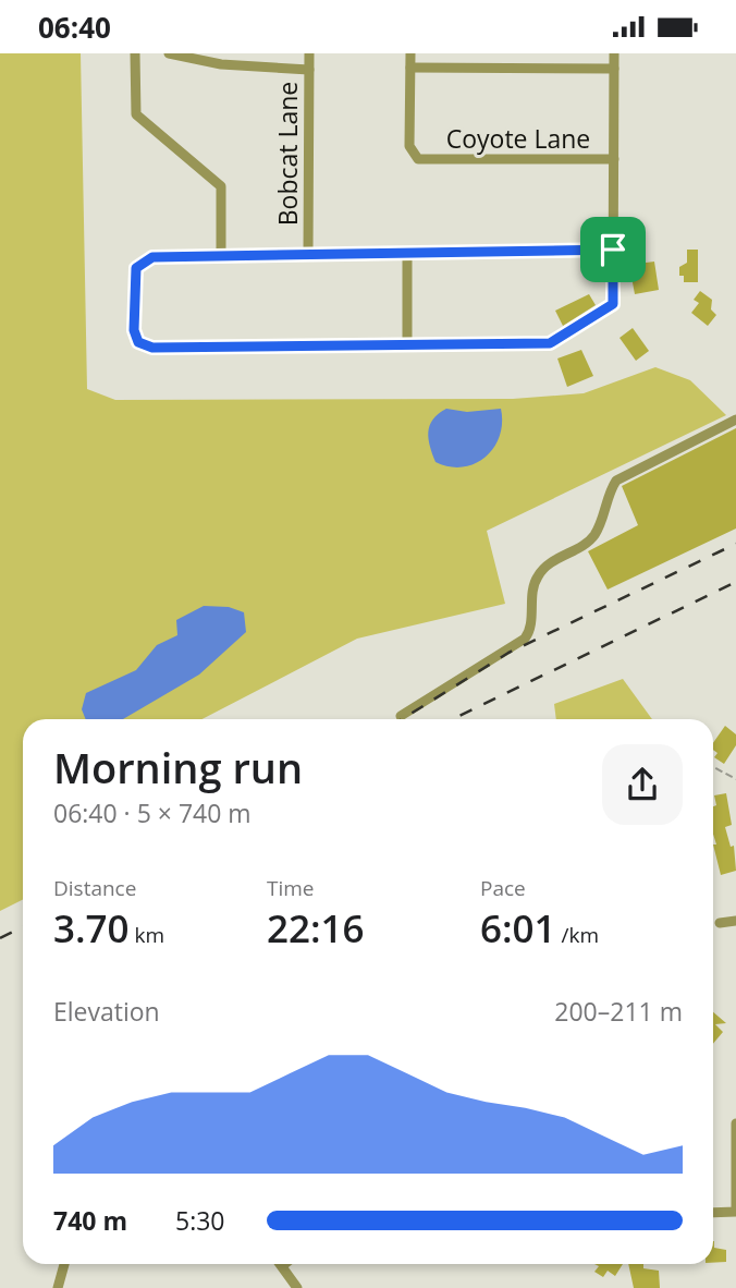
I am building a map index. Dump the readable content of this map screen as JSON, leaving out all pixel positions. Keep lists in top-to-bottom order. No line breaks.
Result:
{"streets":{"street":["Coyote Lane","Bobcat Lane"]},"page":{"status":"06:40","heading":["Morning run","06:40 · 5 × 740 m"],"stats":[["Distance","3.70 km"],["Time","22:16"],["Pace","6:01 /km"]],"chart":["Elevation","200–211 m"],"list":[{"name":"740 m","note":"5:30"}]}}
